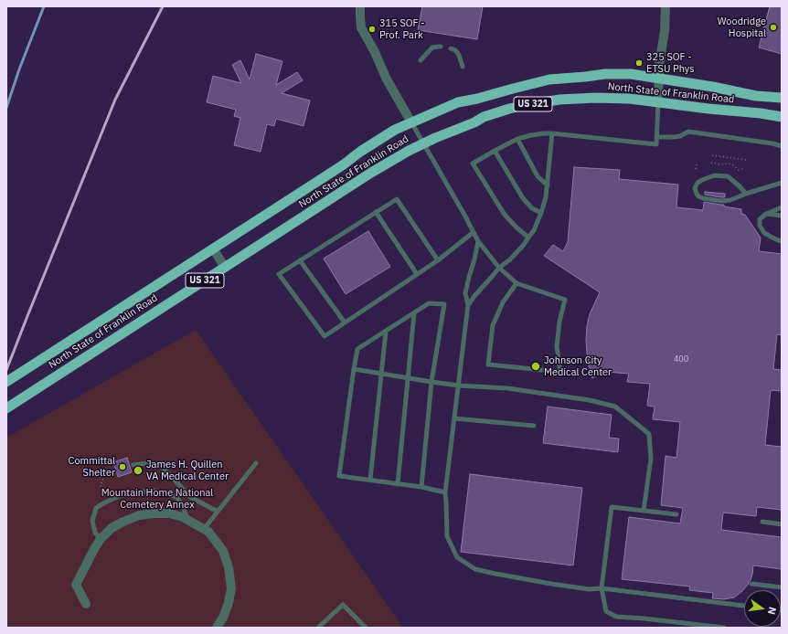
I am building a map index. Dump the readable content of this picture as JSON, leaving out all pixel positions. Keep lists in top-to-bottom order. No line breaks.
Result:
{"streets":{"highway":["North State of Franklin Road","US 321"]},"parks":["Mountain Home National Cemetery Annex"],"places":["Woodridge Hospital","315 SOF - Prof. Park","325 SOF - ETSU Phys","Johnson City Medical Center","Committal Shelter","James H. Quillen VA Medical Center"],"house_numbers":["400"],"north":"right"}
